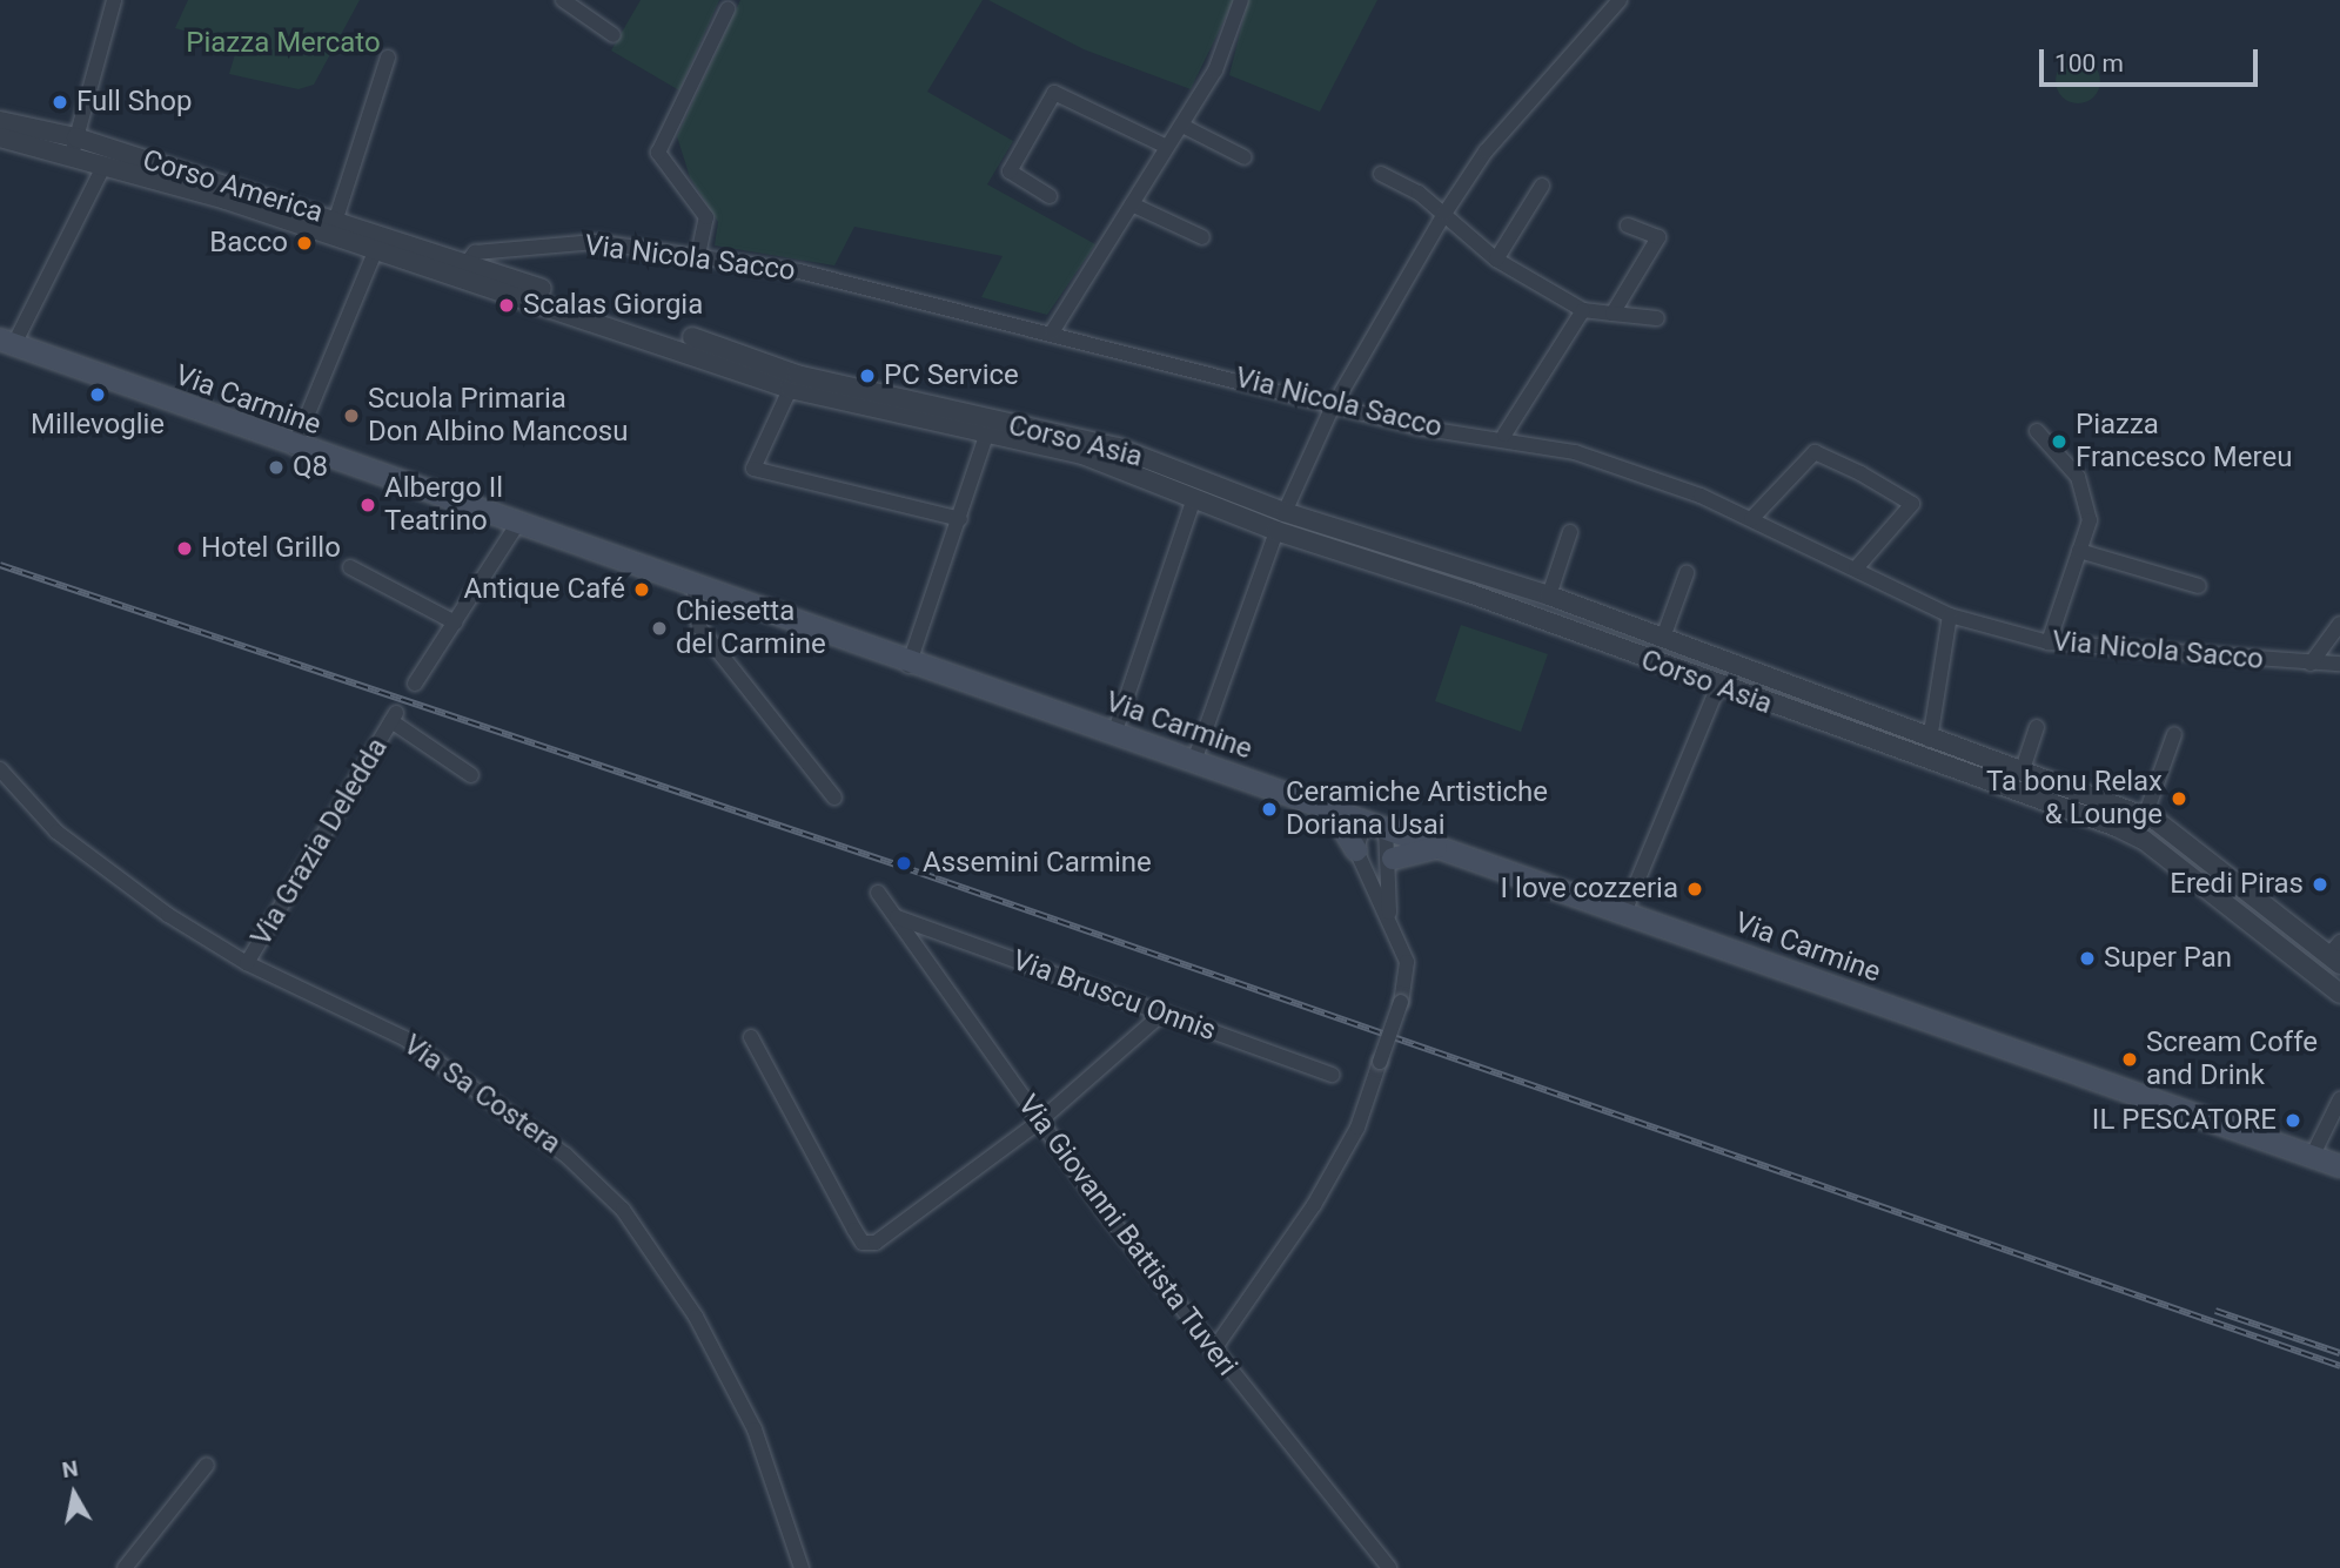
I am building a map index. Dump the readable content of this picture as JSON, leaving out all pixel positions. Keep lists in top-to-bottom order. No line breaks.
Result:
{"streets":{"main road":["Via Carmine"],"street":["Corso America","Via Nicola Sacco","Corso Asia","Via Grazia Deledda","Via Bruscu Onnis","Via Sa Costera","Via Giovanni Battista Tuveri"]},"crossings":[["Corso America","Via Nicola Sacco"],["Corso America","Corso Asia"],["Via Grazia Deledda","Via Sa Costera"],["Via Bruscu Onnis","Via Giovanni Battista Tuveri"]],"parks":["Piazza Mercato"],"places":["Full Shop","Bacco","Scalas Giorgia","PC Service","Millevoglie","Scuola Primaria Don Albino Mancosu","Piazza Francesco Mereu","Q8","Albergo Il Teatrino","Hotel Grillo","Antique Café","Chiesetta del Carmine","Ta bonu Relax & Lounge","Ceramiche Artistiche Doriana Usai","Assemini Carmine","Eredi Piras","I love cozzeria","Super Pan","Scream Coffe and Drink","IL PESCATORE"],"scale_bar":"100 m","north":"top"}
